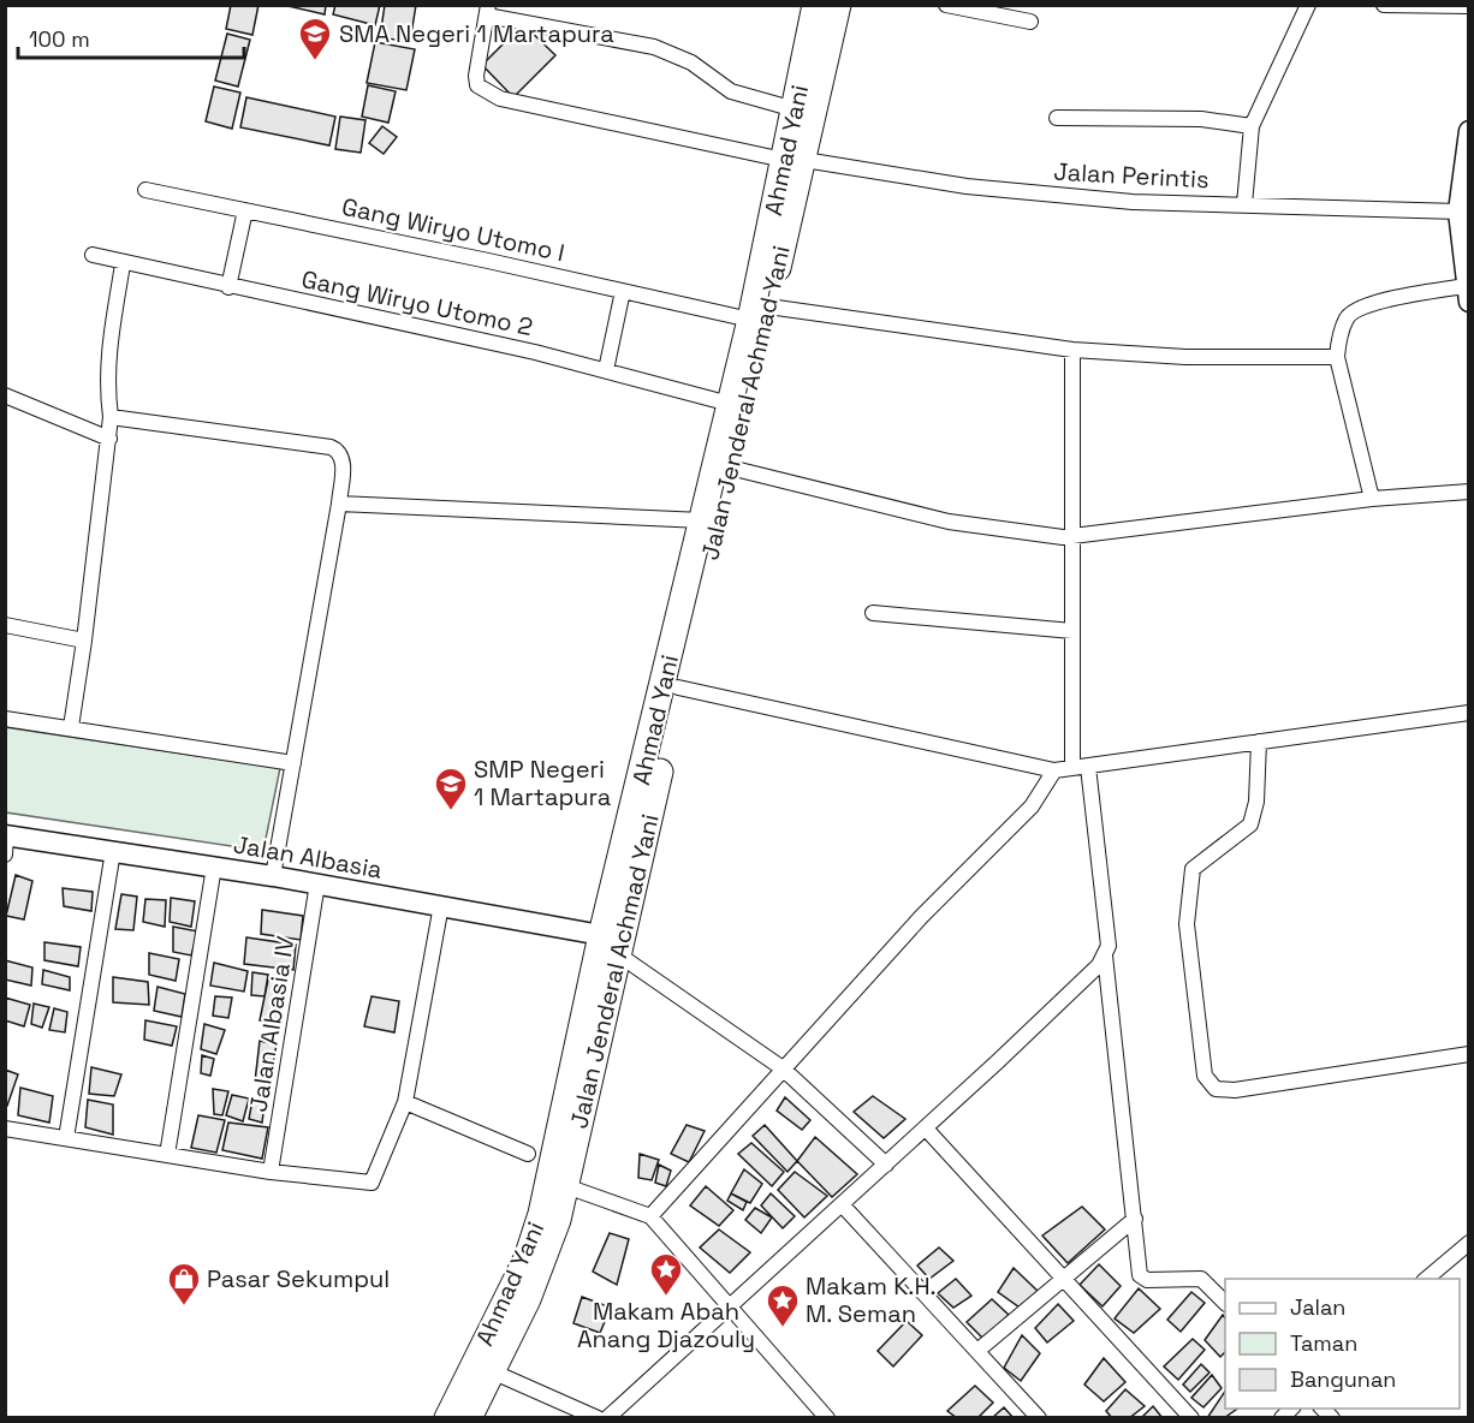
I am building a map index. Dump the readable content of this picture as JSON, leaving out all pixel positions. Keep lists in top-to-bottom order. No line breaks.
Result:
{"streets":{"highway":["Ahmad Yani","Jalan Jenderal Achmad Yani"],"street":["Jalan Perintis","Gang Wiryo Utomo I","Gang Wiryo Utomo 2","Jalan Albasia","Jalan Albasia IV"]},"crossings":[["Ahmad Yani","Jalan Perintis"],["Ahmad Yani","Gang Wiryo Utomo I"],["Ahmad Yani","Gang Wiryo Utomo 2"],["Ahmad Yani","Jalan Jenderal Achmad Yani"],["Ahmad Yani","Jalan Albasia"],["Jalan Perintis","Jalan Jenderal Achmad Yani"],["Gang Wiryo Utomo I","Jalan Jenderal Achmad Yani"],["Jalan Albasia","Jalan Albasia IV"]],"places":{"school or university":["SMA Negeri 1 Martapura","SMP Negeri 1 Martapura"],"place":["Makam Abah Anang Djazouly","Makam K.H. M. Seman"],"shop":["Pasar Sekumpul"]},"legend":["Jalan","Taman","Bangunan"],"scale_bar":"100 m"}
